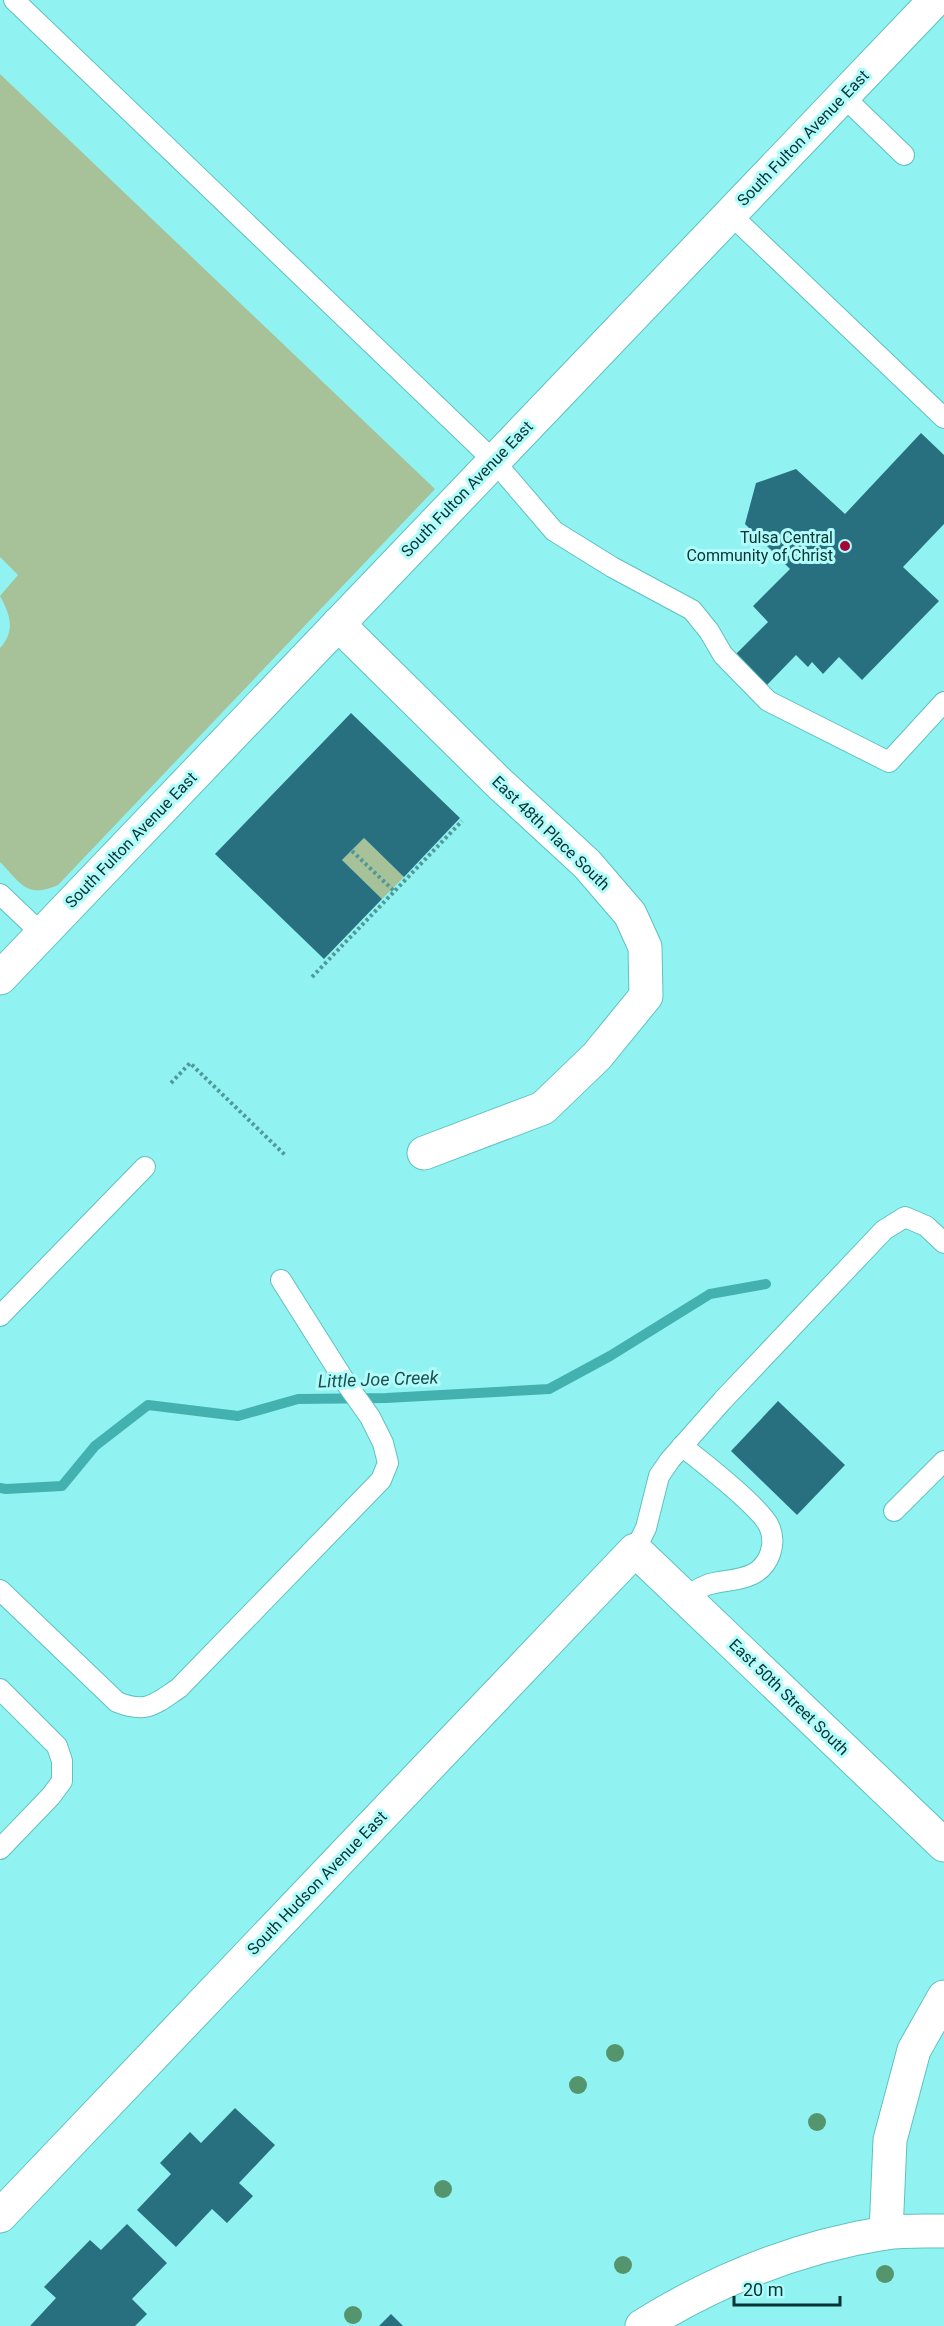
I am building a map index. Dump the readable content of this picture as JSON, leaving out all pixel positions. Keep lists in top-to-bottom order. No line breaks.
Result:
{"streets":{"street":["South Fulton Avenue East","East 48th Place South","East 50th Street South","South Hudson Avenue East"]},"crossings":[["South Fulton Avenue East","East 48th Place South"],["East 50th Street South","South Hudson Avenue East"]],"water":["Little Joe Creek"],"places":["Tulsa Central Community of Christ"],"scale_bar":"20 m"}
